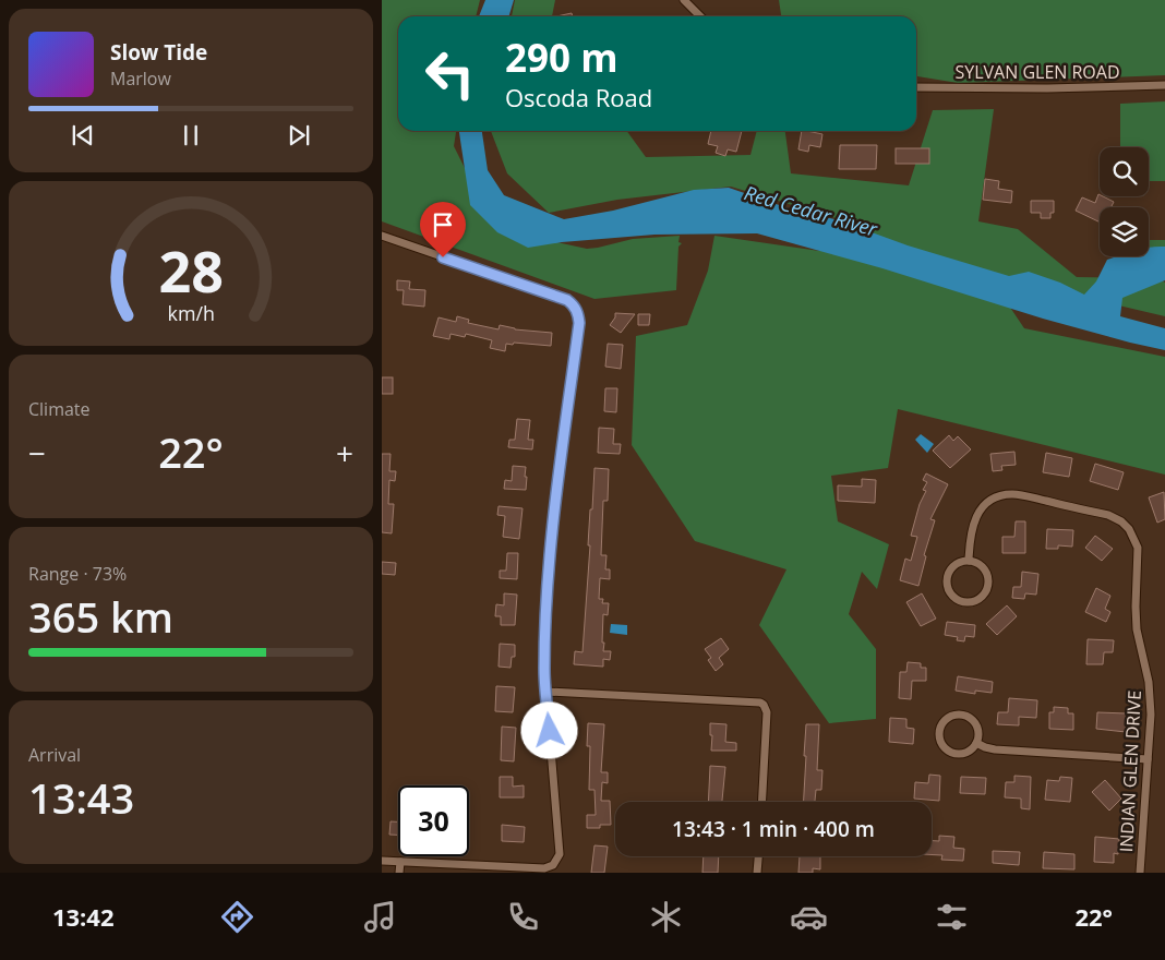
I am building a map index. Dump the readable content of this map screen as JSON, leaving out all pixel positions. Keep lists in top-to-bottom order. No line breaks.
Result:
{"streets":{"street":["SYLVAN GLEN ROAD","INDIAN GLEN DRIVE"]},"water":["Red Cedar River"],"page":{"turn":["290 m","Oscoda Road"],"song":["Slow Tide","Marlow"],"tile":["Climate",["Range · 73%","365 km"],["Arrival","13:43"]],"heat":["−","22°","+"],"limit":"30","trip":"13:43 · 1 min · 400 m","tabs":["13:42","22°"],"gauge":["28","km/h"]}}
